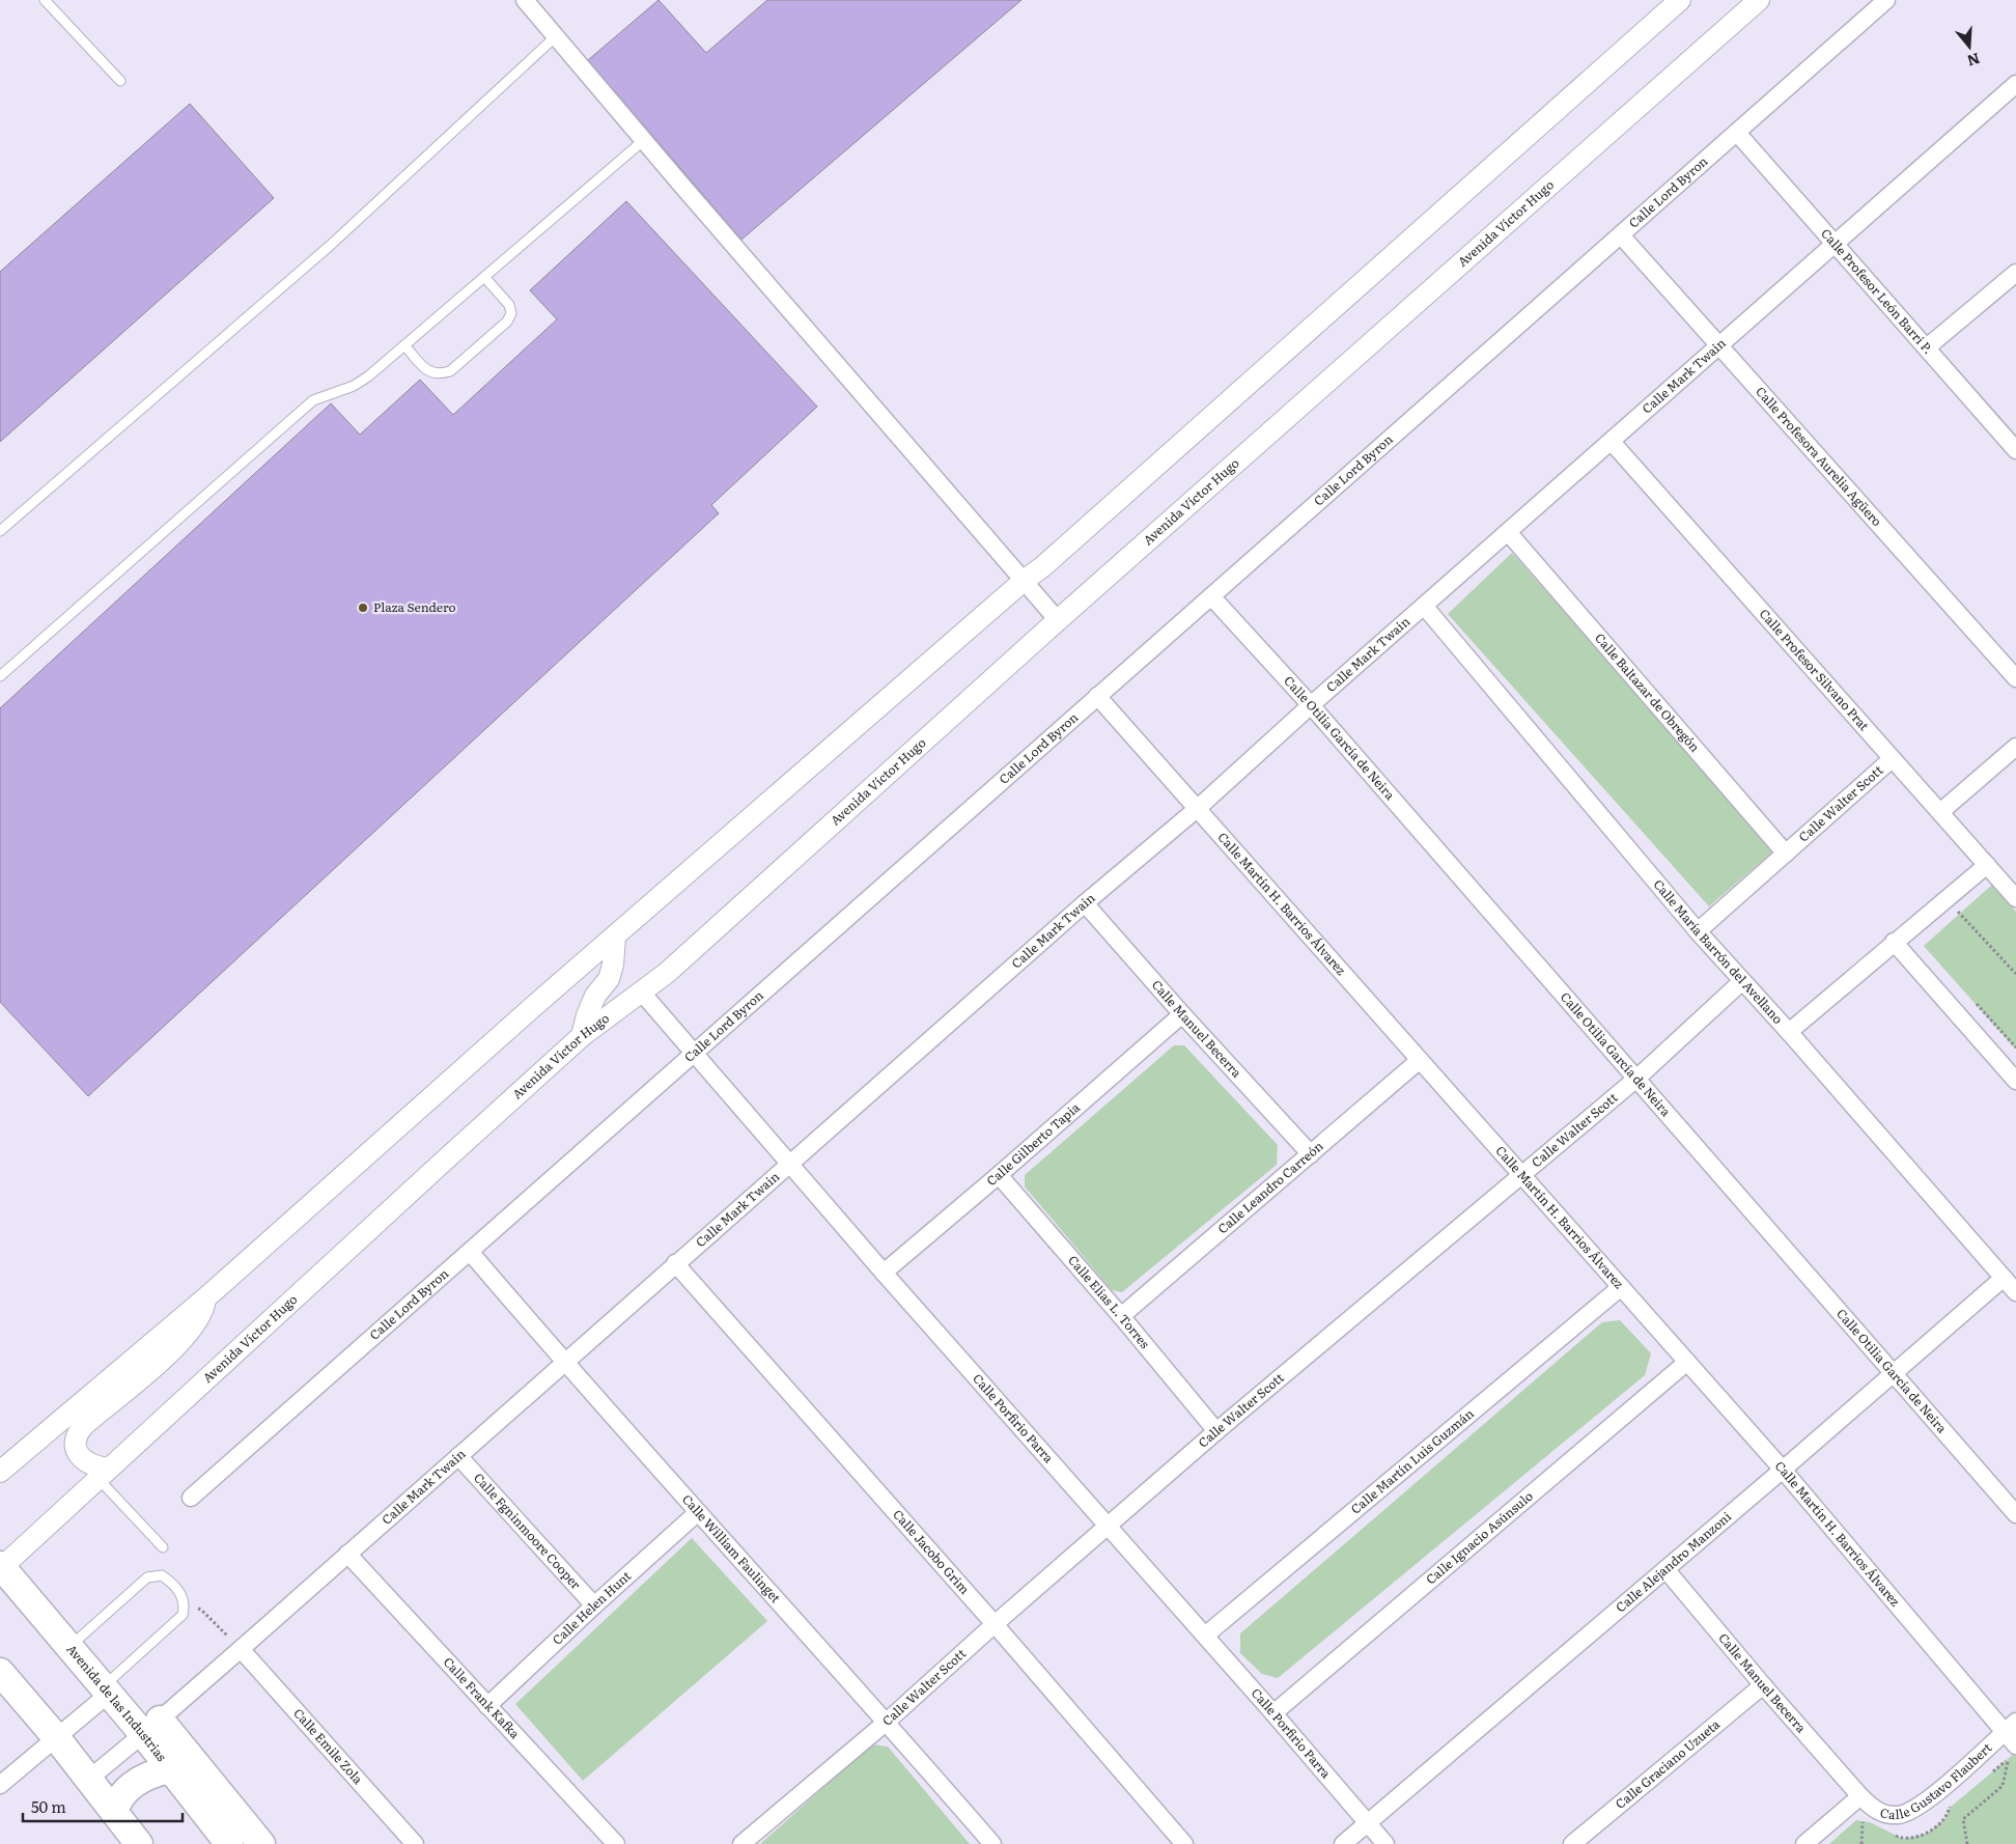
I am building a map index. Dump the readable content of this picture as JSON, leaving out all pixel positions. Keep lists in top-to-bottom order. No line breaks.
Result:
{"streets":{"main road":["Avenida de las Industrias"],"street":["Calle Lord Byron","Avenida Víctor Hugo","Calle Profesor León Barri P.","Calle Mark Twain","Calle Profesora Aurelia Agüero","Calle Profesor Silvano Prat","Calle Baltazar de Obregón","Calle Otilia García de Neira","Calle Walter Scott","Calle Martín H. Barrios Álvarez","Calle María Barrón del Avellano","Calle Manuel Becerra","Calle Gilberto Tapia","Calle Leandro Carreón","Calle Elías L. Torres","Calle Porfirio Parra","Calle Martín Luis Guzmán","Calle Fgninmoore Cooper","Calle Ignacio Asúnsulo","Calle William Faulinget","Calle Jacobo Grim","Calle Alejandro Manzoni","Calle Helen Hunt","Calle Frank Kafka","Calle Emile Zola","Calle Graciano Uzueta","Calle Gustavo Flaubert"]},"crossings":[["Calle Lord Byron","Calle Profesor León Barri P."],["Calle Lord Byron","Calle Profesora Aurelia Agüero"],["Calle Lord Byron","Calle Otilia García de Neira"],["Calle Lord Byron","Calle Martín H. Barrios Álvarez"],["Calle Lord Byron","Calle Porfirio Parra"],["Calle Lord Byron","Calle William Faulinget"],["Avenida Víctor Hugo","Calle Porfirio Parra"],["Avenida Víctor Hugo","Avenida de las Industrias"],["Calle Profesor León Barri P.","Calle Mark Twain"],["Calle Mark Twain","Calle Profesora Aurelia Agüero"],["Calle Mark Twain","Calle Profesor Silvano Prat"],["Calle Mark Twain","Calle Baltazar de Obregón"],["Calle Mark Twain","Calle Otilia García de Neira"],["Calle Mark Twain","Calle Martín H. Barrios Álvarez"],["Calle Mark Twain","Calle María Barrón del Avellano"],["Calle Mark Twain","Calle Manuel Becerra"],["Calle Mark Twain","Calle Porfirio Parra"],["Calle Mark Twain","Calle Fgninmoore Cooper"],["Calle Mark Twain","Calle William Faulinget"],["Calle Mark Twain","Calle Jacobo Grim"],["Calle Mark Twain","Calle Frank Kafka"],["Calle Mark Twain","Avenida de las Industrias"],["Calle Mark Twain","Calle Emile Zola"],["Calle Profesor Silvano Prat","Calle Walter Scott"],["Calle Baltazar de Obregón","Calle Walter Scott"],["Calle Otilia García de Neira","Calle Walter Scott"],["Calle Otilia García de Neira","Calle Alejandro Manzoni"],["Calle Walter Scott","Calle Martín H. Barrios Álvarez"],["Calle Walter Scott","Calle María Barrón del Avellano"],["Calle Walter Scott","Calle Elías L. Torres"],["Calle Walter Scott","Calle Porfirio Parra"],["Calle Walter Scott","Calle William Faulinget"],["Calle Walter Scott","Calle Jacobo Grim"],["Calle Martín H. Barrios Álvarez","Calle Leandro Carreón"],["Calle Martín H. Barrios Álvarez","Calle Martín Luis Guzmán"],["Calle Martín H. Barrios Álvarez","Calle Ignacio Asúnsulo"],["Calle Martín H. Barrios Álvarez","Calle Alejandro Manzoni"],["Calle Martín H. Barrios Álvarez","Calle Gustavo Flaubert"],["Calle María Barrón del Avellano","Calle Alejandro Manzoni"],["Calle Manuel Becerra","Calle Gilberto Tapia"],["Calle Manuel Becerra","Calle Leandro Carreón"],["Calle Manuel Becerra","Calle Alejandro Manzoni"],["Calle Manuel Becerra","Calle Graciano Uzueta"],["Calle Manuel Becerra","Calle Gustavo Flaubert"],["Calle Gilberto Tapia","Calle Elías L. Torres"],["Calle Gilberto Tapia","Calle Porfirio Parra"],["Calle Leandro Carreón","Calle Elías L. Torres"],["Calle Porfirio Parra","Calle Martín Luis Guzmán"],["Calle Porfirio Parra","Calle Ignacio Asúnsulo"],["Calle Porfirio Parra","Calle Alejandro Manzoni"],["Calle Fgninmoore Cooper","Calle Helen Hunt"],["Calle William Faulinget","Calle Helen Hunt"],["Calle Helen Hunt","Calle Frank Kafka"]],"places":["Plaza Sendero"],"scale_bar":"50 m","north":"bottom"}
